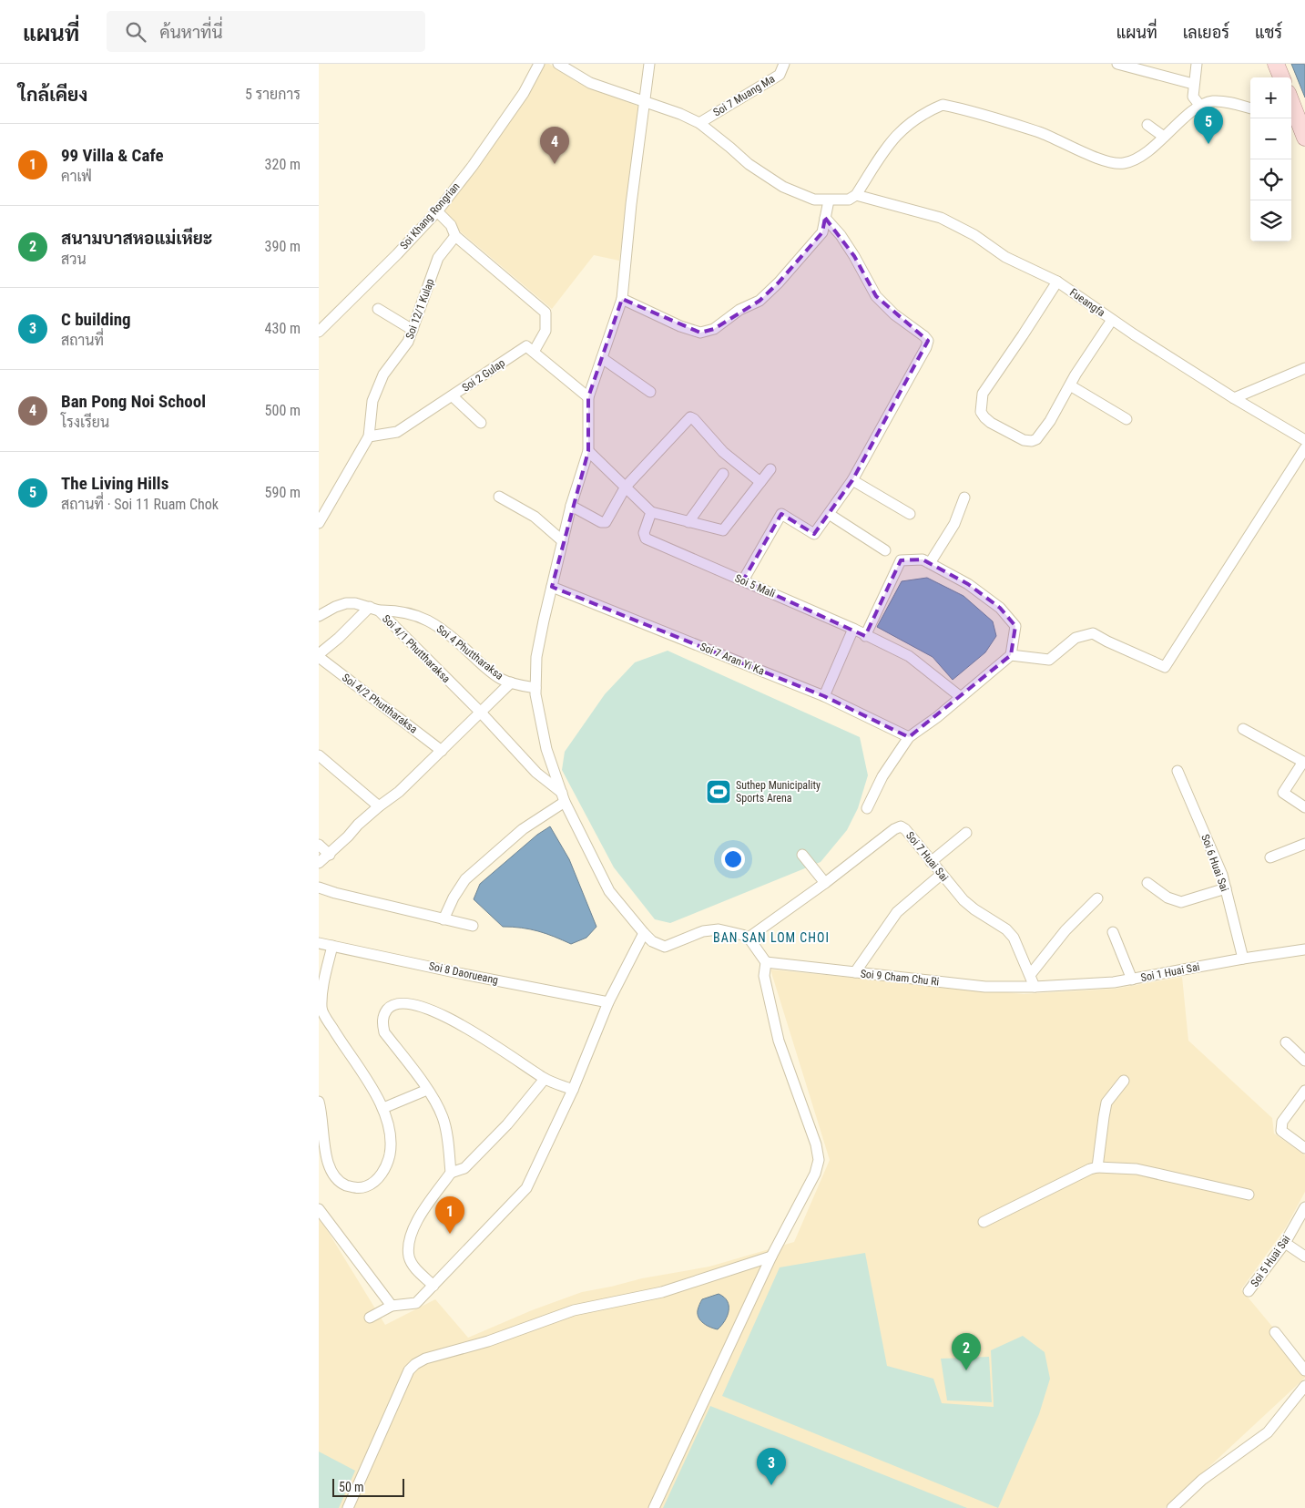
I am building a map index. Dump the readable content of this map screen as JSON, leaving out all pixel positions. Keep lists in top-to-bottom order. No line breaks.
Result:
{"streets":{"street":["Soi 7 Muang Ma","Soi Khang Rongrian","Fueangfa","Soi 12/1 Kulap","Soi 2 Gulap","Soi 5 Mali","Soi 4/1 Phuttharaksa","Soi 4 Phuttharaksa","Soi 7 Aran Yi Ka","Soi 4/2 Phuttharaksa","Soi 7 Huai Sai","Soi 6 Huai Sai","Soi 1 Huai Sai","Soi 8 Daorueang","Soi 9 Cham Chu Ri","Soi 5 Huai Sai"]},"crossings":[["Soi 12/1 Kulap","Soi 2 Gulap"],["Soi 4/1 Phuttharaksa","Soi 4 Phuttharaksa"],["Soi 7 Huai Sai","Soi 1 Huai Sai"],["Soi 7 Huai Sai","Soi 9 Cham Chu Ri"],["Soi 6 Huai Sai","Soi 1 Huai Sai"],["Soi 1 Huai Sai","Soi 9 Cham Chu Ri"]],"districts":["BAN SAN LOM CHOI"],"places":{"sports":["Suthep Municipality Sports Arena"]},"scale_bar":"50 m","page":{"header":"แผนที่","search":"ค้นหาที่นี่","nav":["แผนที่","เลเยอร์","แชร์"],"heading":["ใกล้เคียง","5 รายการ"],"map_buttons":["+","−"],"pins":["5","4","1","2","3"],"list":[{"mark":"1","name":"99 Villa & Cafe","note":"คาเฟ่","value":"320 m"},{"mark":"2","name":"สนามบาสหอแม่เหียะ","note":"สวน","value":"390 m"},{"mark":"3","name":"C building","note":"สถานที่","value":"430 m"},{"mark":"4","name":"Ban Pong Noi School","note":"โรงเรียน","value":"500 m"},{"mark":"5","name":"The Living Hills","note":"สถานที่ · Soi 11 Ruam Chok","value":"590 m"}],"scale":"50 m"}}
